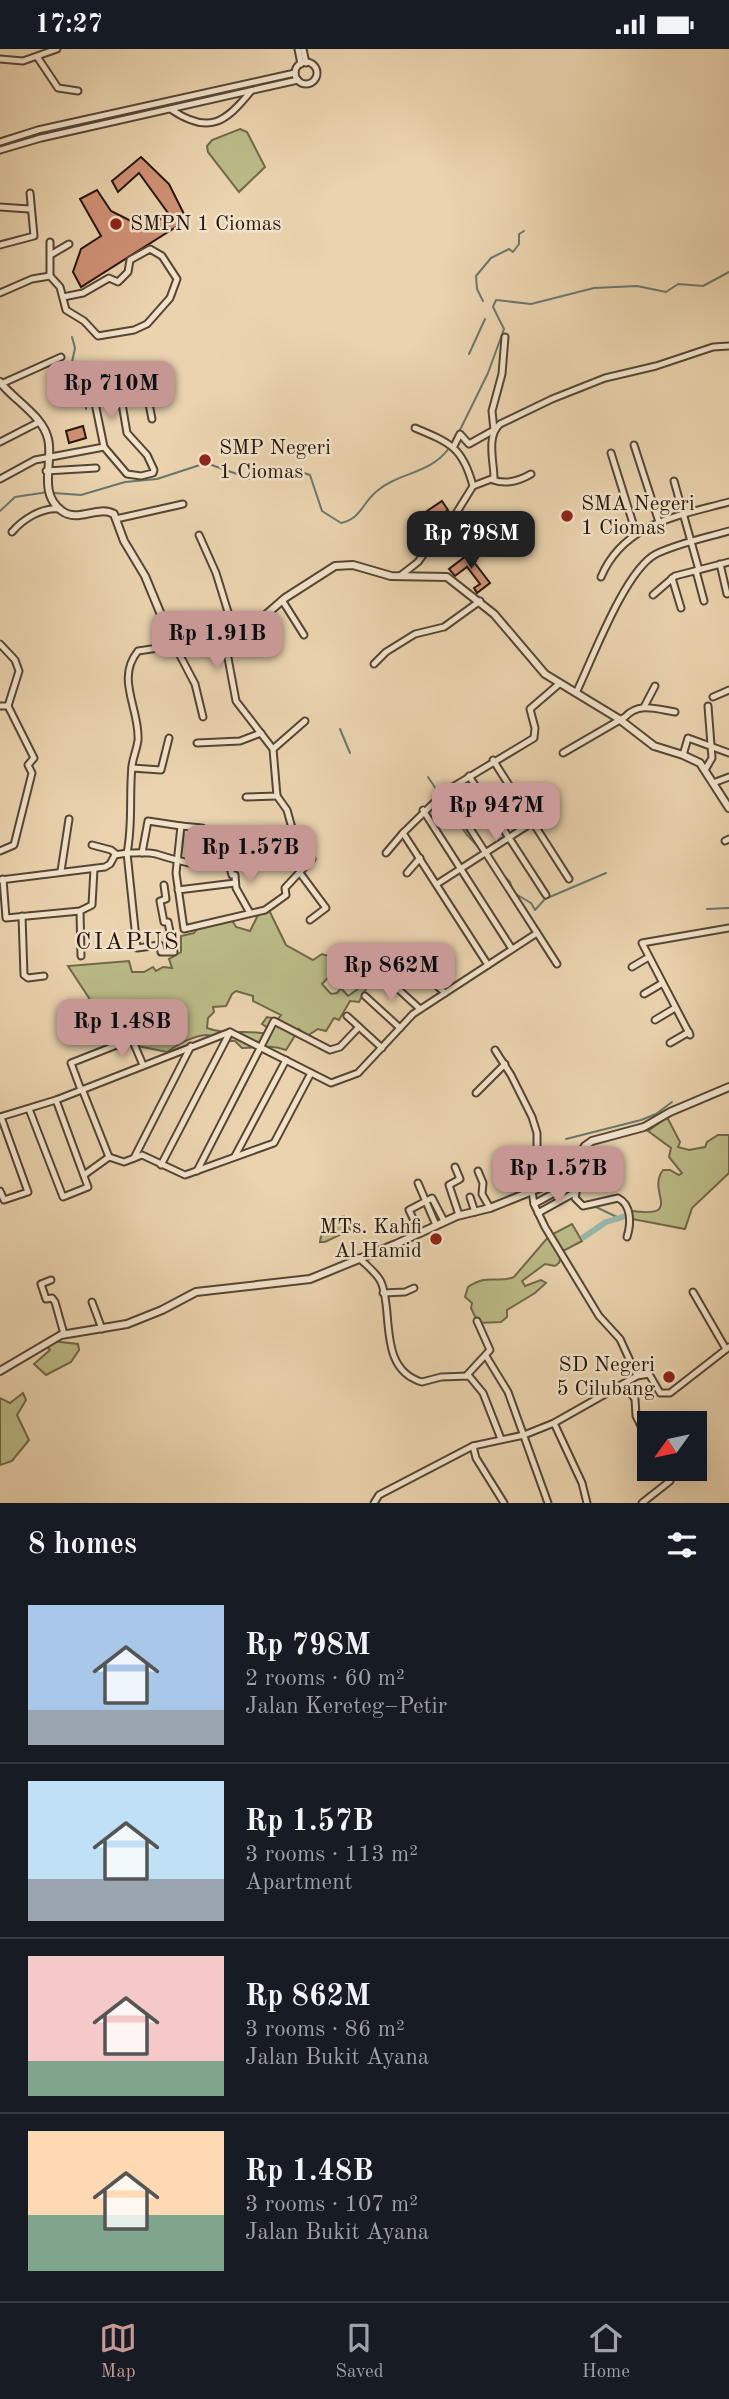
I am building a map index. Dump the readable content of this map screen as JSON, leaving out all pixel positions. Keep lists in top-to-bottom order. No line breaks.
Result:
{"districts":["CIAPUS"],"places":["SMPN 1 Ciomas","SMP Negeri 1 Ciomas","SMA Negeri 1 Ciomas","MTs. Kahfi Al Hamid","SD Negeri 5 Cilubang"],"north":"bottom left","page":{"status":"17:27","price":["Rp 710M","Rp 798M","Rp 1.91B","Rp 947M","Rp 1.57B","Rp 862M","Rp 1.48B","Rp 1.57B"],"heading":"8 homes","list":[{"name":"Rp 798M","note":"2 rooms · 60 m² · Jalan Kereteg–Petir"},{"name":"Rp 1.57B","note":"3 rooms · 113 m² · Apartment"},{"name":"Rp 862M","note":"3 rooms · 86 m² · Jalan Bukit Ayana"},{"name":"Rp 1.48B","note":"3 rooms · 107 m² · Jalan Bukit Ayana"}],"tabs":["Map","Saved","Home"]}}
